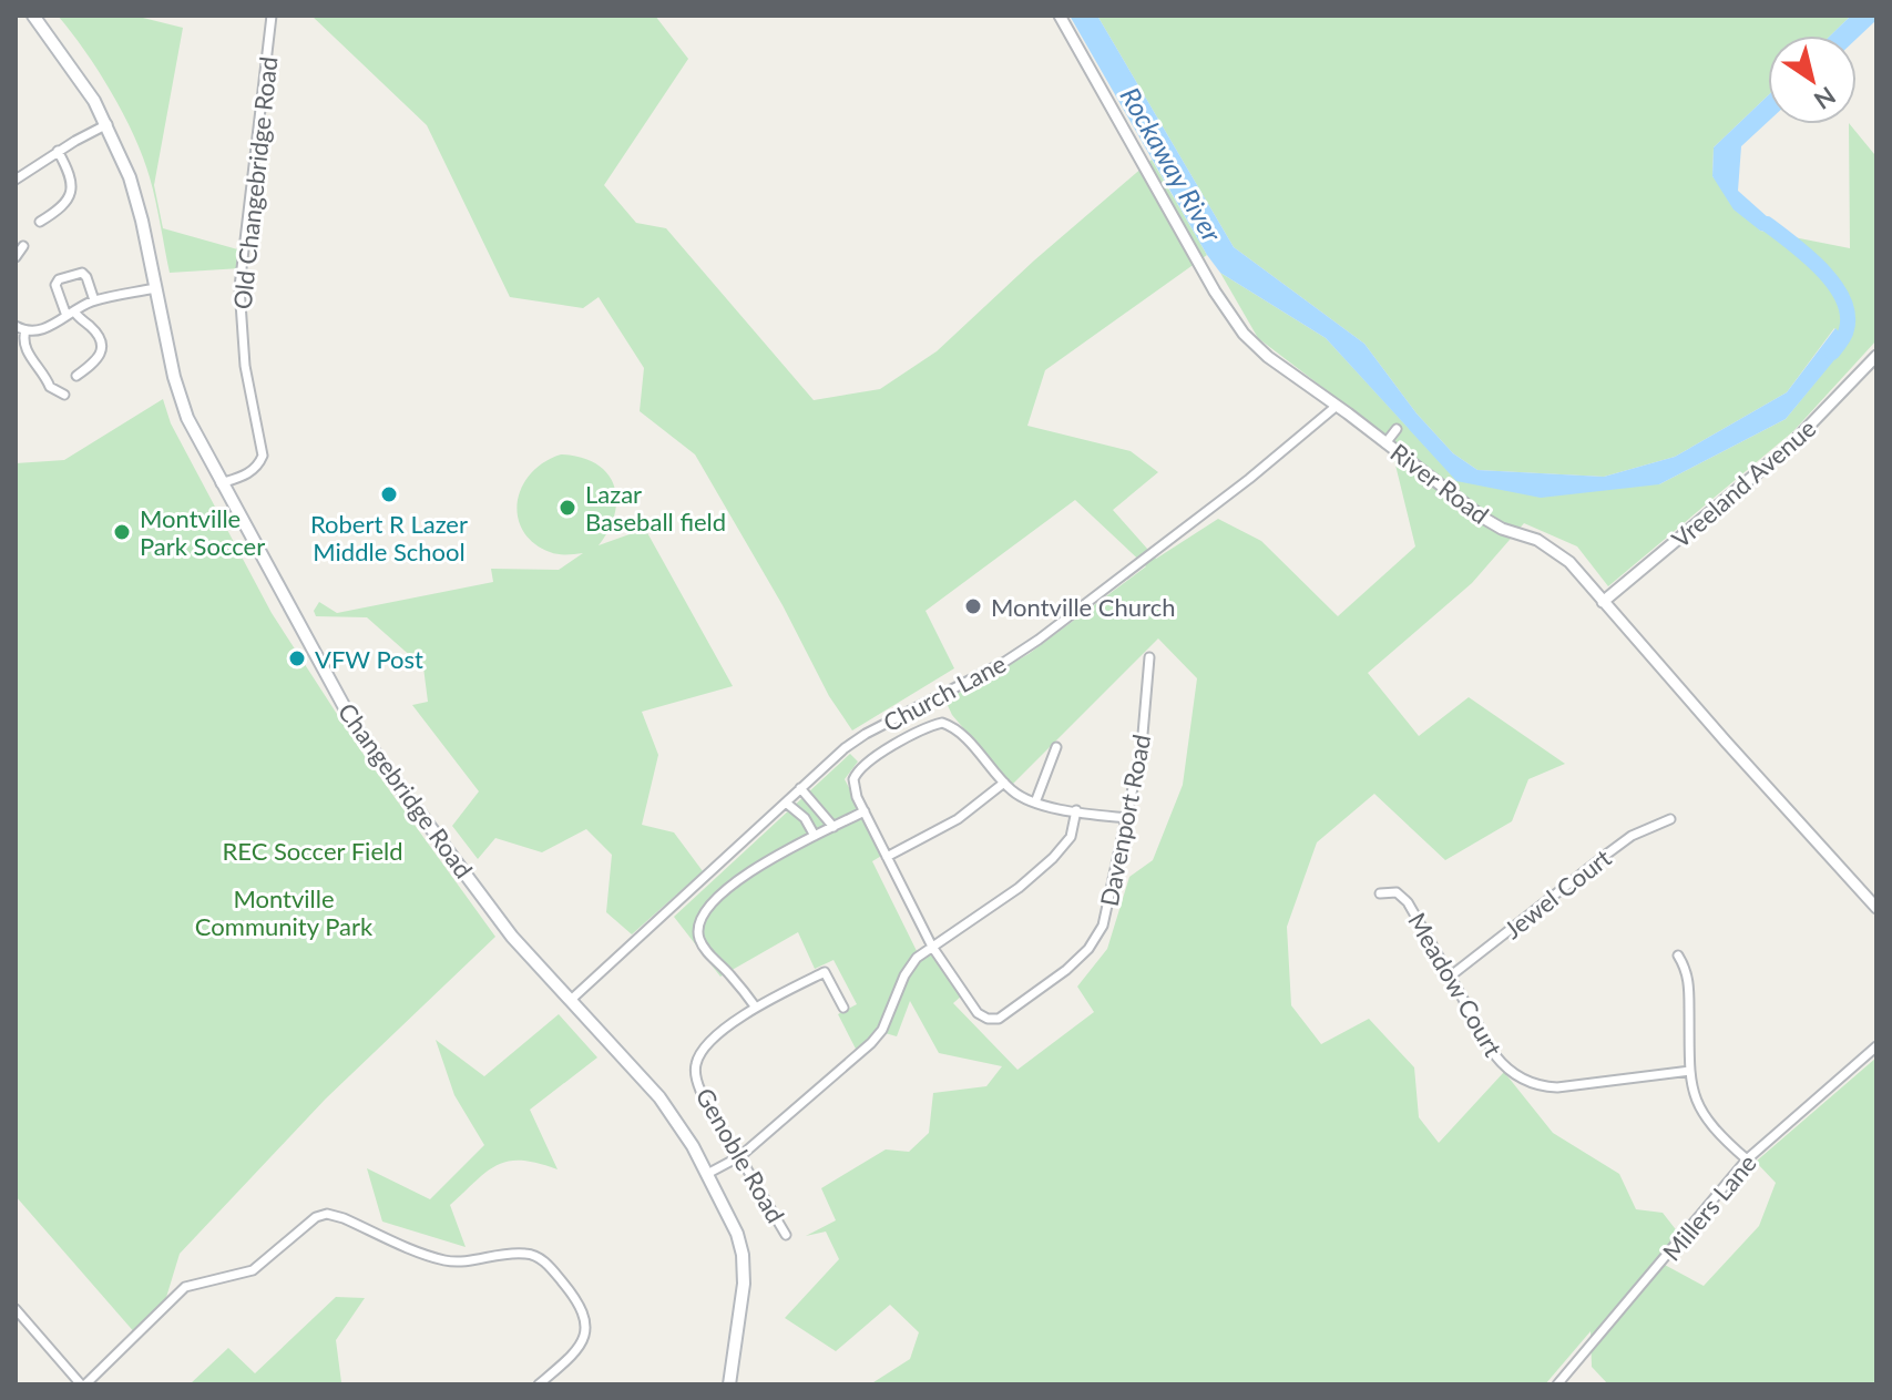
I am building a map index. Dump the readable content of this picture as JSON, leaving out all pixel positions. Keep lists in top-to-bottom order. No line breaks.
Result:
{"streets":{"main road":["Changebridge Road"],"street":["Old Changebridge Road","River Road","Vreeland Avenue","Church Lane","Davenport Road","Jewel Court","Meadow Court","Genoble Road","Millers Lane"]},"crossings":[["Old Changebridge Road","Changebridge Road"],["River Road","Vreeland Avenue"],["River Road","Church Lane"],["Church Lane","Changebridge Road"],["Jewel Court","Meadow Court"]],"water":["Rockaway River"],"parks":["REC Soccer Field","Montville Community Park"],"places":["Robert R Lazer Middle School","Lazar Baseball field","Montville Park Soccer","Montville Church","VFW Post"],"north":"bottom right"}
